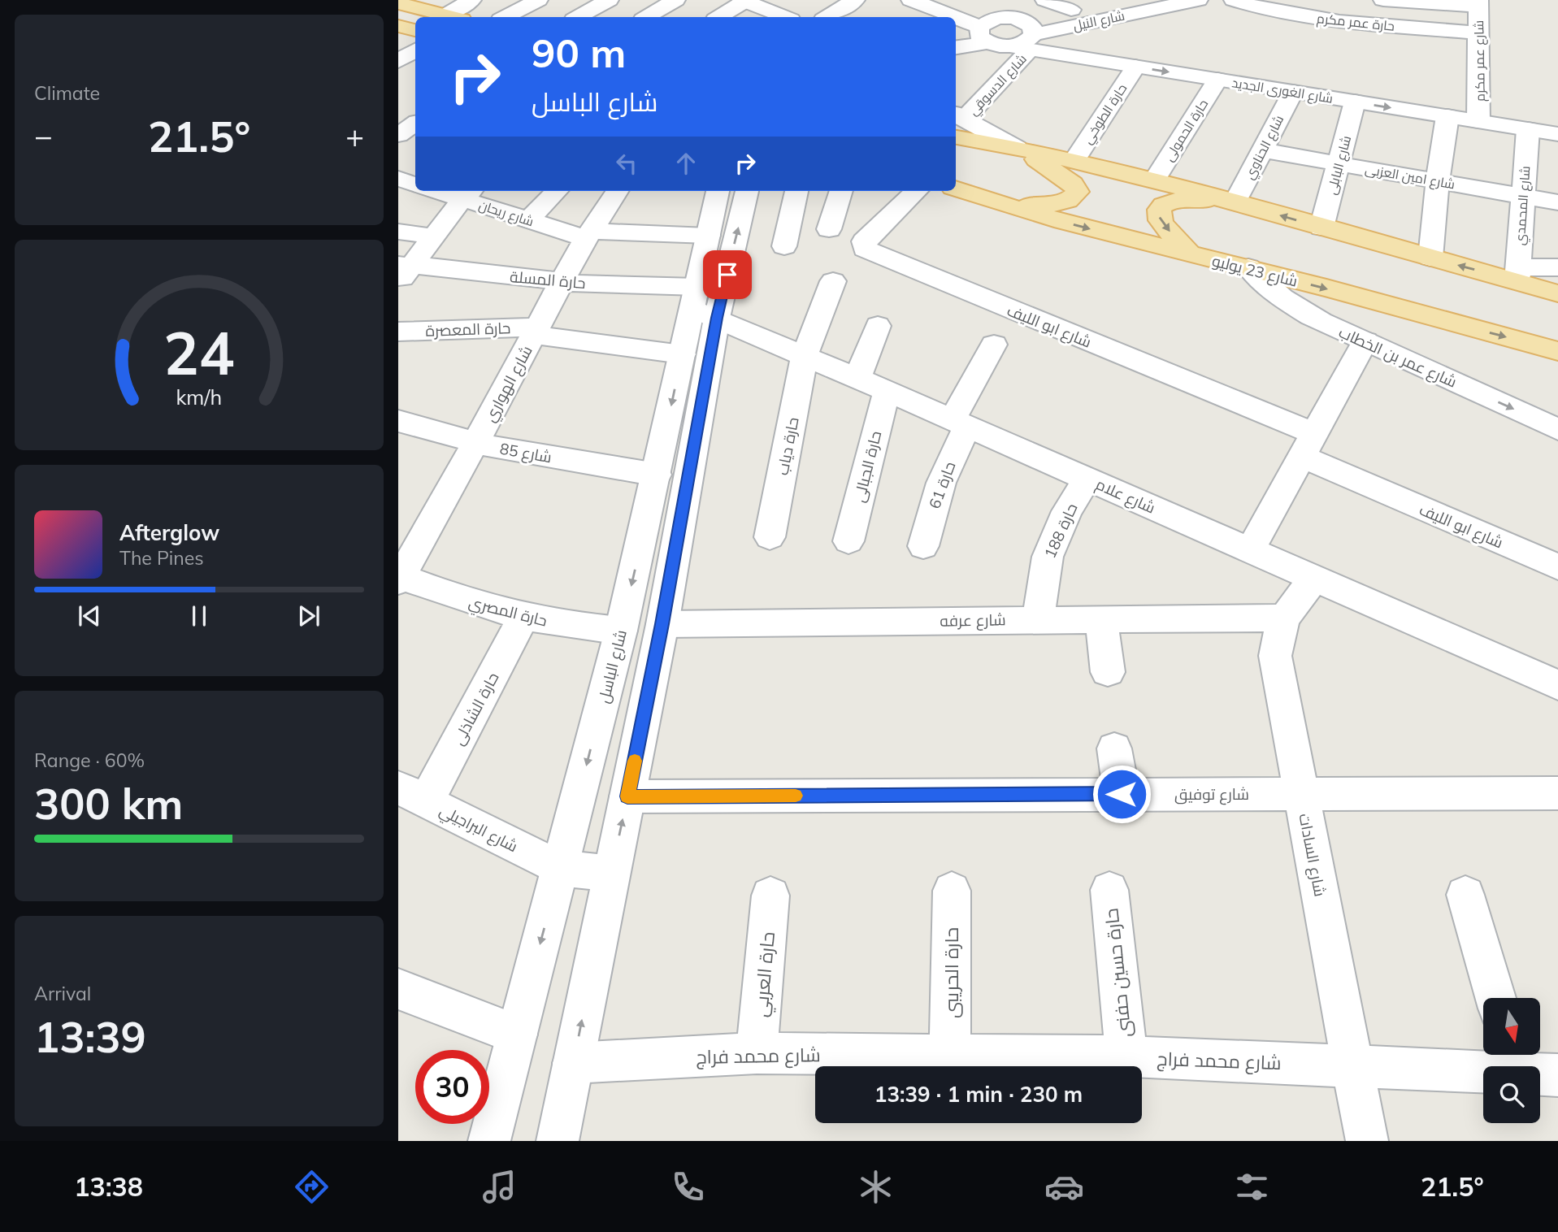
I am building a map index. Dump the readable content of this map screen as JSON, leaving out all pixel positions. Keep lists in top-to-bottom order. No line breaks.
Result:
{"streets":{"main road":["شارع 23 يوليو"],"street":["شارع النيل","حارة عمر مكرم","شارع عمر مكرم","شارع الدسوقي","شارع الغورى الجديد","حارة الطوخي","حارة الحمولى","شارع الحناوي","شارع البابلى","شارع امين العزبى","شارع المحمدي","شارع ريحان","حارة المسلة","شارع ابو الليف","حارة المعصرة","شارع عمر بن الخطاب","شارع الهواري","حارة دياب","شارع 85","حارة الجبالى","حارة 61","شارع علام","حارة 188","حارة المصري","شارع عرفه","شارع الباسل","حارة الشاذلى","شارع توفيق","شارع البراجيلي","شارع السادات","حارة الحريبى","حارة حسين حفنى","حارة العربي","شارع محمد فراج"]},"crossings":[["شارع النيل","شارع الدسوقي"],["شارع النيل","شارع الغورى الجديد"],["حارة عمر مكرم","شارع عمر مكرم"],["شارع عمر مكرم","شارع الغورى الجديد"],["شارع الدسوقي","شارع الغورى الجديد"],["شارع الغورى الجديد","حارة الطوخي"],["شارع الغورى الجديد","حارة الحمولى"],["شارع الغورى الجديد","شارع الحناوي"],["شارع الغورى الجديد","شارع البابلى"],["شارع الغورى الجديد","شارع المحمدي"],["شارع الحناوي","شارع امين العزبى"],["شارع البابلى","شارع امين العزبى"],["شارع امين العزبى","شارع المحمدي"],["شارع ريحان","شارع الهواري"],["شارع ريحان","شارع الباسل"],["شارع 23 يوليو","شارع عمر بن الخطاب"],["حارة المسلة","شارع الهواري"],["حارة المسلة","شارع علام"],["حارة المسلة","شارع الباسل"],["حارة المعصرة","شارع الهواري"],["حارة المعصرة","شارع الباسل"],["شارع الهواري","شارع 85"],["شارع الهواري","حارة المصري"],["حارة دياب","شارع علام"],["شارع 85","شارع الباسل"],["حارة الجبالى","شارع علام"],["حارة 61","شارع علام"],["شارع علام","حارة 188"],["شارع علام","شارع الباسل"],["شارع علام","شارع السادات"],["حارة 188","شارع عرفه"],["حارة المصري","شارع الباسل"],["حارة المصري","حارة الشاذلى"],["شارع عرفه","شارع الباسل"],["شارع عرفه","شارع السادات"],["شارع الباسل","شارع توفيق"],["شارع الباسل","شارع البراجيلي"],["شارع الباسل","شارع محمد فراج"],["حارة الشاذلى","شارع البراجيلي"],["شارع توفيق","شارع السادات"],["شارع السادات","شارع محمد فراج"],["حارة الحريبى","شارع محمد فراج"],["حارة حسين حفنى","شارع محمد فراج"],["حارة العربي","شارع محمد فراج"]],"one_way":["شارع عمر بن الخطاب"],"north":"bottom","page":{"tile":["Climate",["Range · 60%","300 km"],["Arrival","13:39"]],"turn":["90 m","شارع الباسل"],"heat":["−","21.5°","+"],"song":["Afterglow","The Pines"],"limit":"30","trip":"13:39 · 1 min · 230 m","tabs":["13:38","21.5°"],"gauge":["24","km/h"]}}
